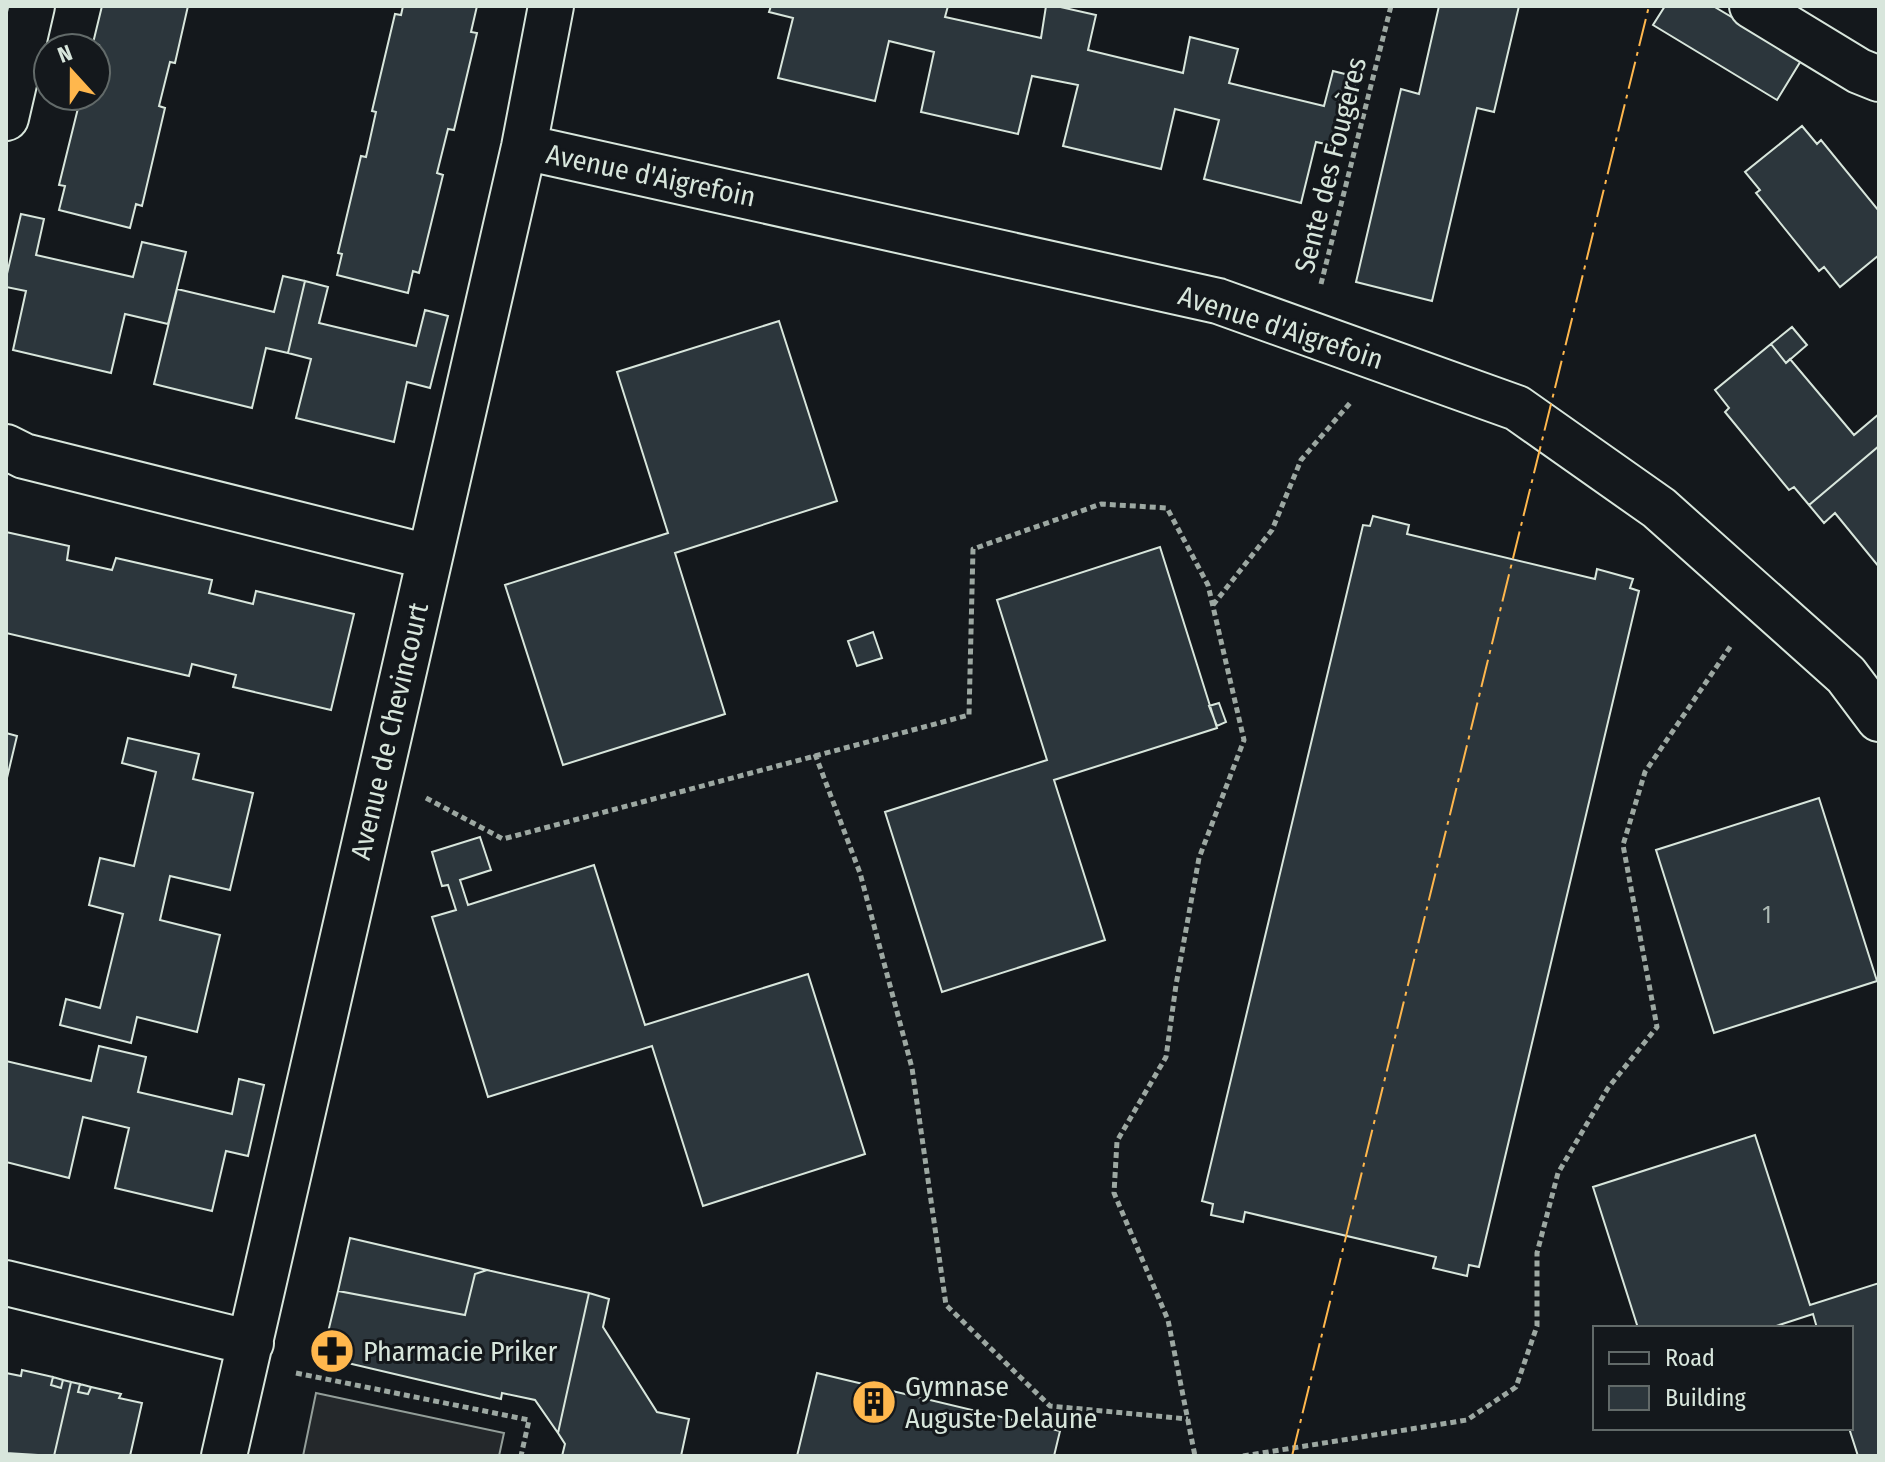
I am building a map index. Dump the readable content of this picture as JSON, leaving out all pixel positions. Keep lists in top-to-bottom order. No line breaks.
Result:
{"streets":{"street":["Avenue d'Aigrefoin","Avenue de Chevincourt"],"path":["Sente des Fougères"]},"crossings":[["Sente des Fougères","Avenue d'Aigrefoin"],["Avenue d'Aigrefoin","Avenue de Chevincourt"]],"places":{"pharmacy":["Pharmacie Priker"],"building":["Gymnase Auguste Delaune"]},"house_numbers":["1"],"legend":["Road","Building"],"north":"top"}
